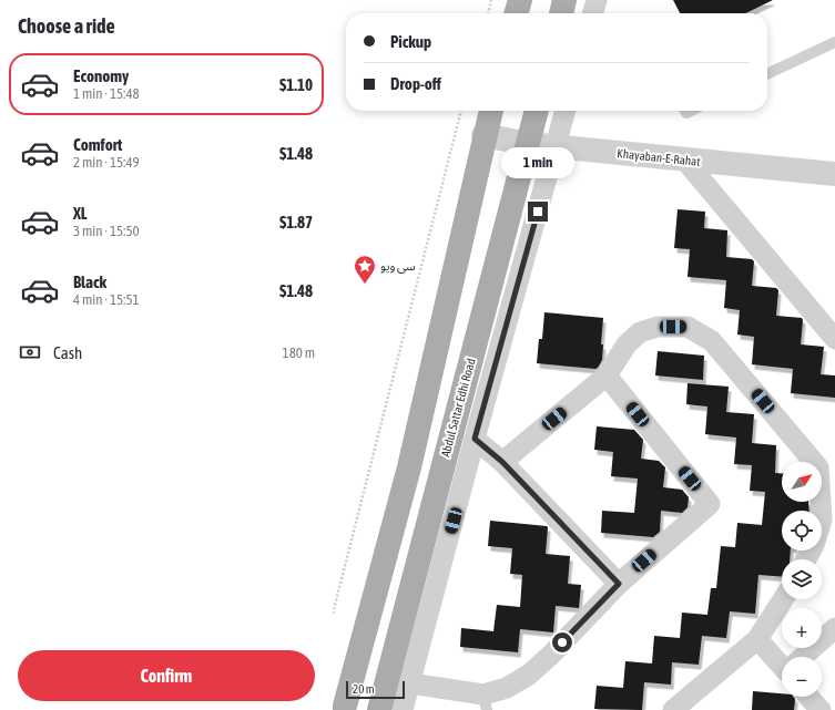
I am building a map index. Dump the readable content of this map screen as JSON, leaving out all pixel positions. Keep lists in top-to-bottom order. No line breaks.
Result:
{"streets":{"main road":["Abdul Sattar Edhi Road"],"street":["Khayaban-E-Rahat"]},"crossings":[["Khayaban-E-Rahat","Abdul Sattar Edhi Road"]],"places":{"place":["سی ویو"]},"scale_bar":"20 m","north":"top right","page":{"heading":"Choose a ride","banner":["Pickup","Drop-off"],"list":[{"name":"Economy","note":"1 min · 15:48","value":"$1.10"},{"name":"Comfort","note":"2 min · 15:49","value":"$1.48"},{"name":"XL","note":"3 min · 15:50","value":"$1.87"},{"name":"Black","note":"4 min · 15:51","value":"$1.48"}],"bubble":"1 min","pay":["Cash","180 m"],"map_buttons":["+","−"],"buttons":"Confirm","scale":"20 m"}}
